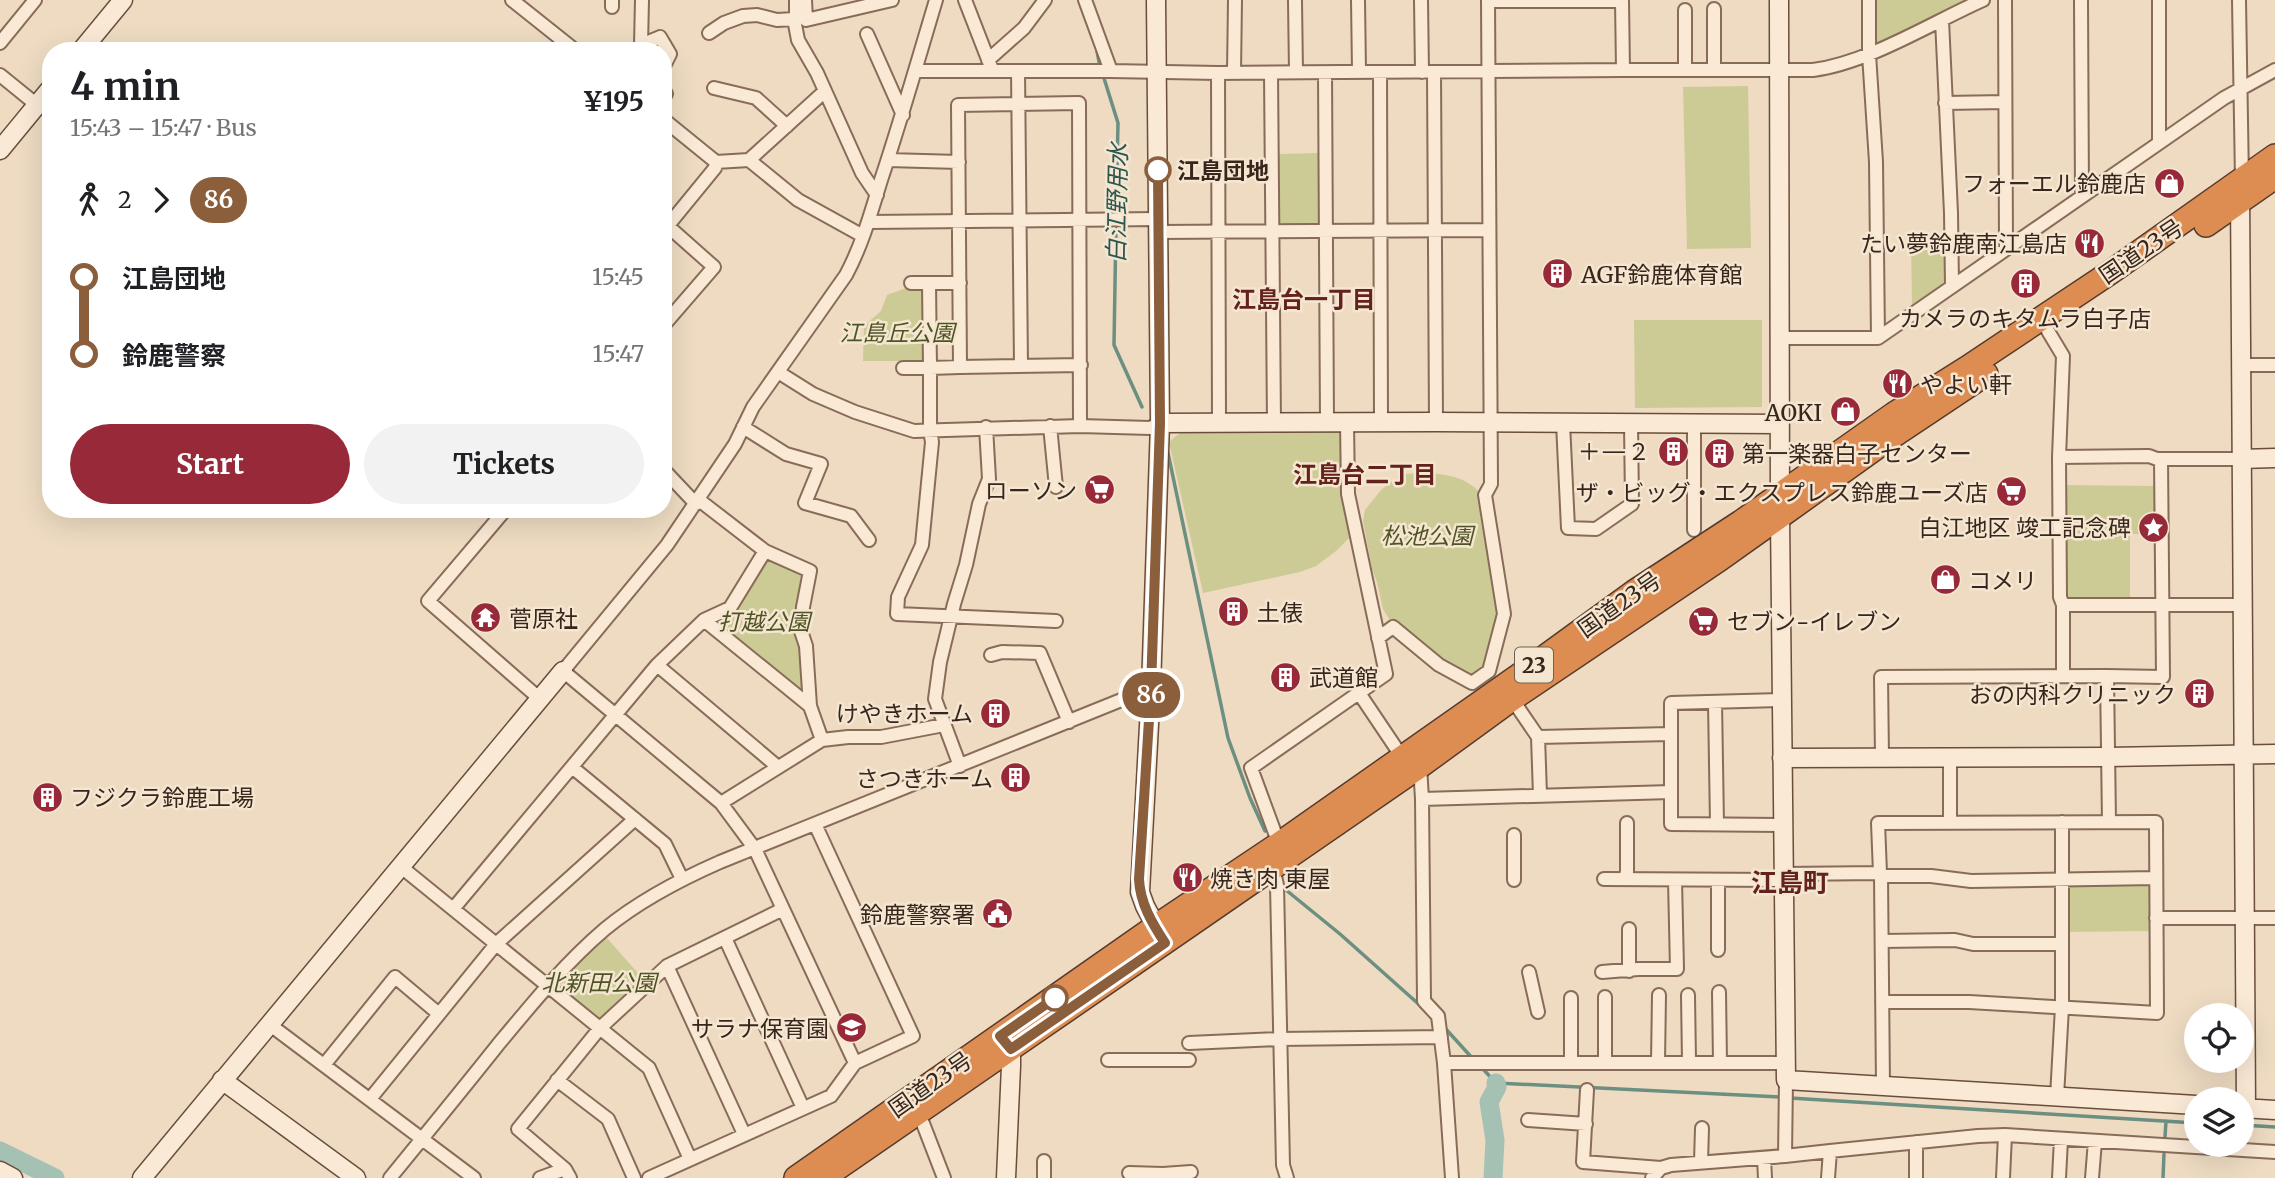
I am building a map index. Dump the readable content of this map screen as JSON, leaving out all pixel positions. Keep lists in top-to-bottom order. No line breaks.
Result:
{"streets":{"highway":["国道23号","23"]},"districts":["江島台一丁目","江島台二丁目","江島町"],"water":["白江野用水"],"parks":["江島丘公園","松池公園","打越公園","北新田公園"],"places":{"other":["江島団地"],"shop":["フォーエル鈴鹿店","AOKI","コメリ"],"restaurant":["たい夢鈴鹿南江島店","やよい軒","焼き肉 東屋"],"building":["AGF鈴鹿体育館","カメラのキタムラ白子店","＋―２","第一楽器白子センター","土俵","武道館","おの内科クリニック","けやきホーム","さつきホーム","フジクラ鈴鹿工場"],"supermarket":["ローソン","ザ・ビッグ・エクスプレス鈴鹿ユーズ店","セブン-イレブン"],"place":["白江地区 竣工記念碑"],"temple":["菅原社"],"public building":["鈴鹿警察署"],"school or university":["サラナ保育園"]},"lines":["bus line 86"],"page":{"on_map":"86","heading":["4 min","15:43 – 15:47 · Bus","¥195"],"legs":["2","86"],"list":[{"name":"江島団地","value":"15:45"},{"name":"鈴鹿警察","value":"15:47"}],"buttons":["Start","Tickets"]}}
